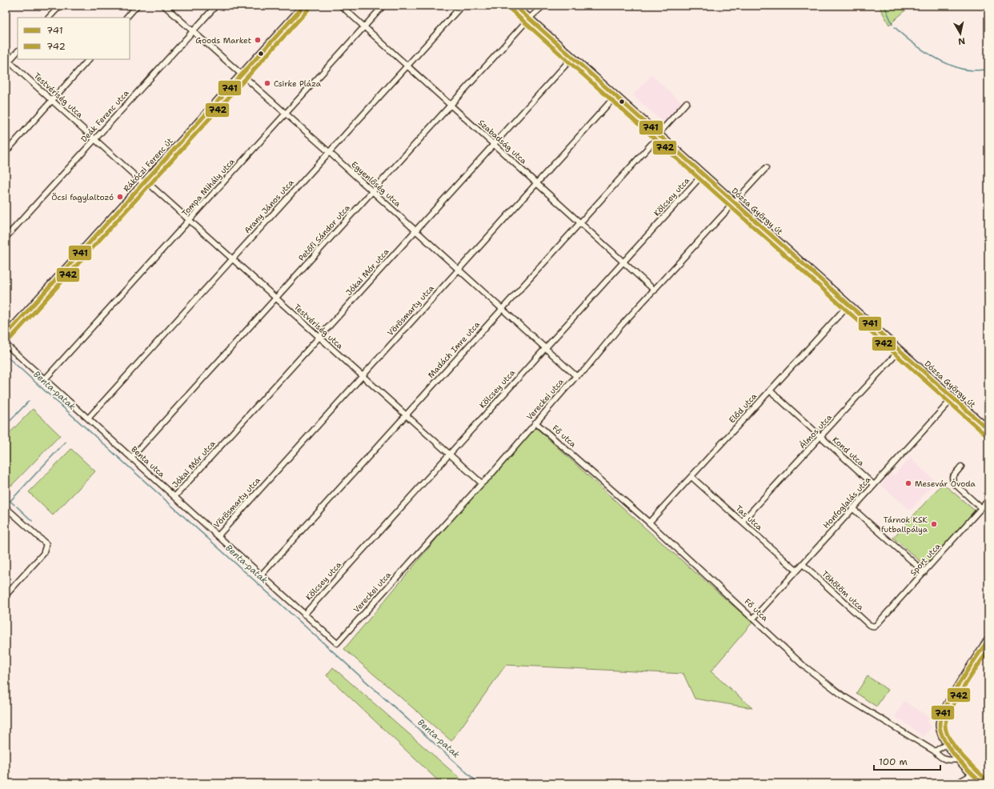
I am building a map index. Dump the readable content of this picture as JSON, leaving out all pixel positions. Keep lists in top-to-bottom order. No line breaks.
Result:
{"streets":{"street":["Testvériség utca","Deák Ferenc utca","Szabadság utca","Rákóczi Ferenc út","Egyenlőség utca","Tompa Mihály utca","Kölcsey utca","Arany János utca","Dózsa György út","Petőfi Sándor utca","Jókai Mór utca","Vörösmarty utca","Madách Imre utca","Vereckei utca","Előd utca","Álmos utca","Fő utca","Kond utca","Benta utca","Honfoglalás utca","Tas utca","Sport utca","Töhötöm utca"]},"crossings":[["Testvériség utca","Deák Ferenc utca"],["Testvériség utca","Rákóczi Ferenc út"],["Testvériség utca","Tompa Mihály utca"],["Testvériség utca","Kölcsey utca"],["Testvériség utca","Arany János utca"],["Testvériség utca","Petőfi Sándor utca"],["Testvériség utca","Jókai Mór utca"],["Testvériség utca","Vörösmarty utca"],["Testvériség utca","Madách Imre utca"],["Testvériség utca","Vereckei utca"],["Deák Ferenc utca","Egyenlőség utca"],["Szabadság utca","Tompa Mihály utca"],["Szabadság utca","Kölcsey utca"],["Szabadság utca","Arany János utca"],["Szabadság utca","Petőfi Sándor utca"],["Szabadság utca","Jókai Mór utca"],["Szabadság utca","Vörösmarty utca"],["Szabadság utca","Madách Imre utca"],["Szabadság utca","Vereckei utca"],["Rákóczi Ferenc út","Egyenlőség utca"],["Egyenlőség utca","Tompa Mihály utca"],["Egyenlőség utca","Kölcsey utca"],["Egyenlőség utca","Arany János utca"],["Egyenlőség utca","Petőfi Sándor utca"],["Egyenlőség utca","Jókai Mór utca"],["Egyenlőség utca","Vörösmarty utca"],["Egyenlőség utca","Madách Imre utca"],["Egyenlőség utca","Vereckei utca"],["Tompa Mihály utca","Benta utca"],["Kölcsey utca","Dózsa György út"],["Kölcsey utca","Benta utca"],["Arany János utca","Benta utca"],["Dózsa György út","Petőfi Sándor utca"],["Dózsa György út","Jókai Mór utca"],["Dózsa György út","Vörösmarty utca"],["Dózsa György út","Madách Imre utca"],["Dózsa György út","Vereckei utca"],["Dózsa György út","Előd utca"],["Dózsa György út","Álmos utca"],["Dózsa György út","Honfoglalás utca"],["Petőfi Sándor utca","Benta utca"],["Jókai Mór utca","Benta utca"],["Vörösmarty utca","Benta utca"],["Madách Imre utca","Benta utca"],["Vereckei utca","Fő utca"],["Vereckei utca","Benta utca"],["Előd utca","Fő utca"],["Előd utca","Kond utca"],["Előd utca","Tas utca"],["Álmos utca","Kond utca"],["Álmos utca","Tas utca"],["Fő utca","Honfoglalás utca"],["Kond utca","Honfoglalás utca"],["Honfoglalás utca","Tas utca"],["Honfoglalás utca","Töhötöm utca"],["Sport utca","Töhötöm utca"]],"water":["Benta-patak"],"places":["Goods Market","Csirke Pláza","Öcsi fagylaltozó","Mesevár Óvoda","Tárnok KSK futballpálya"],"lines":["transit line 741","transit line 742"],"legend":["741","742"],"scale_bar":"100 m","north":"bottom"}
